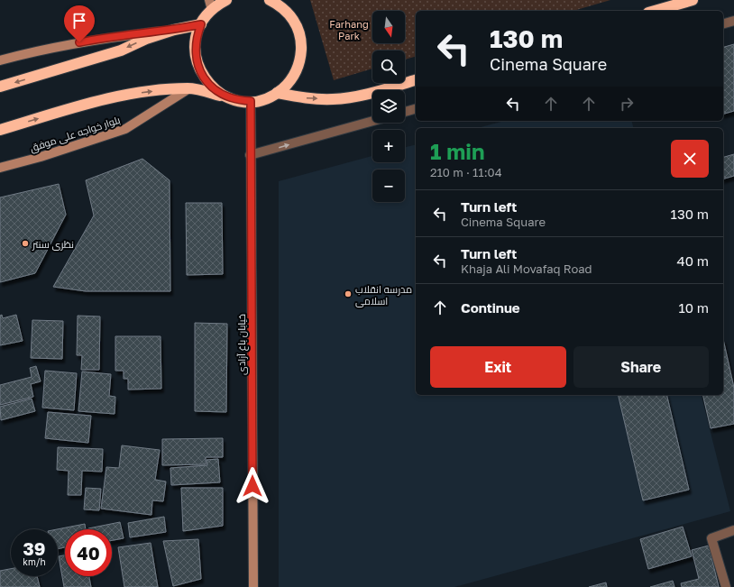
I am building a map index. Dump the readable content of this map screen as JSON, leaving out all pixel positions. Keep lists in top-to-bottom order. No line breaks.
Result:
{"streets":{"street":["بلوار خواجه علی موفق","خیابان باغ آزادی"]},"parks":["Farhang Park"],"places":["نظری سنتر","مدرسه انقلاب اسلامی"],"north":"bottom","page":{"map_buttons":["+","−"],"turn":["130 m","Cinema Square"],"heading":["1 min","210 m · 11:04"],"list":[{"name":"Turn left","note":"Cinema Square","value":"130 m"},{"name":"Turn left","note":"Khaja Ali Movafaq Road","value":"40 m"},{"name":"Continue","value":"10 m"}],"buttons":["Exit","Share"],"speed":"39 km/h","limit":"40"}}
